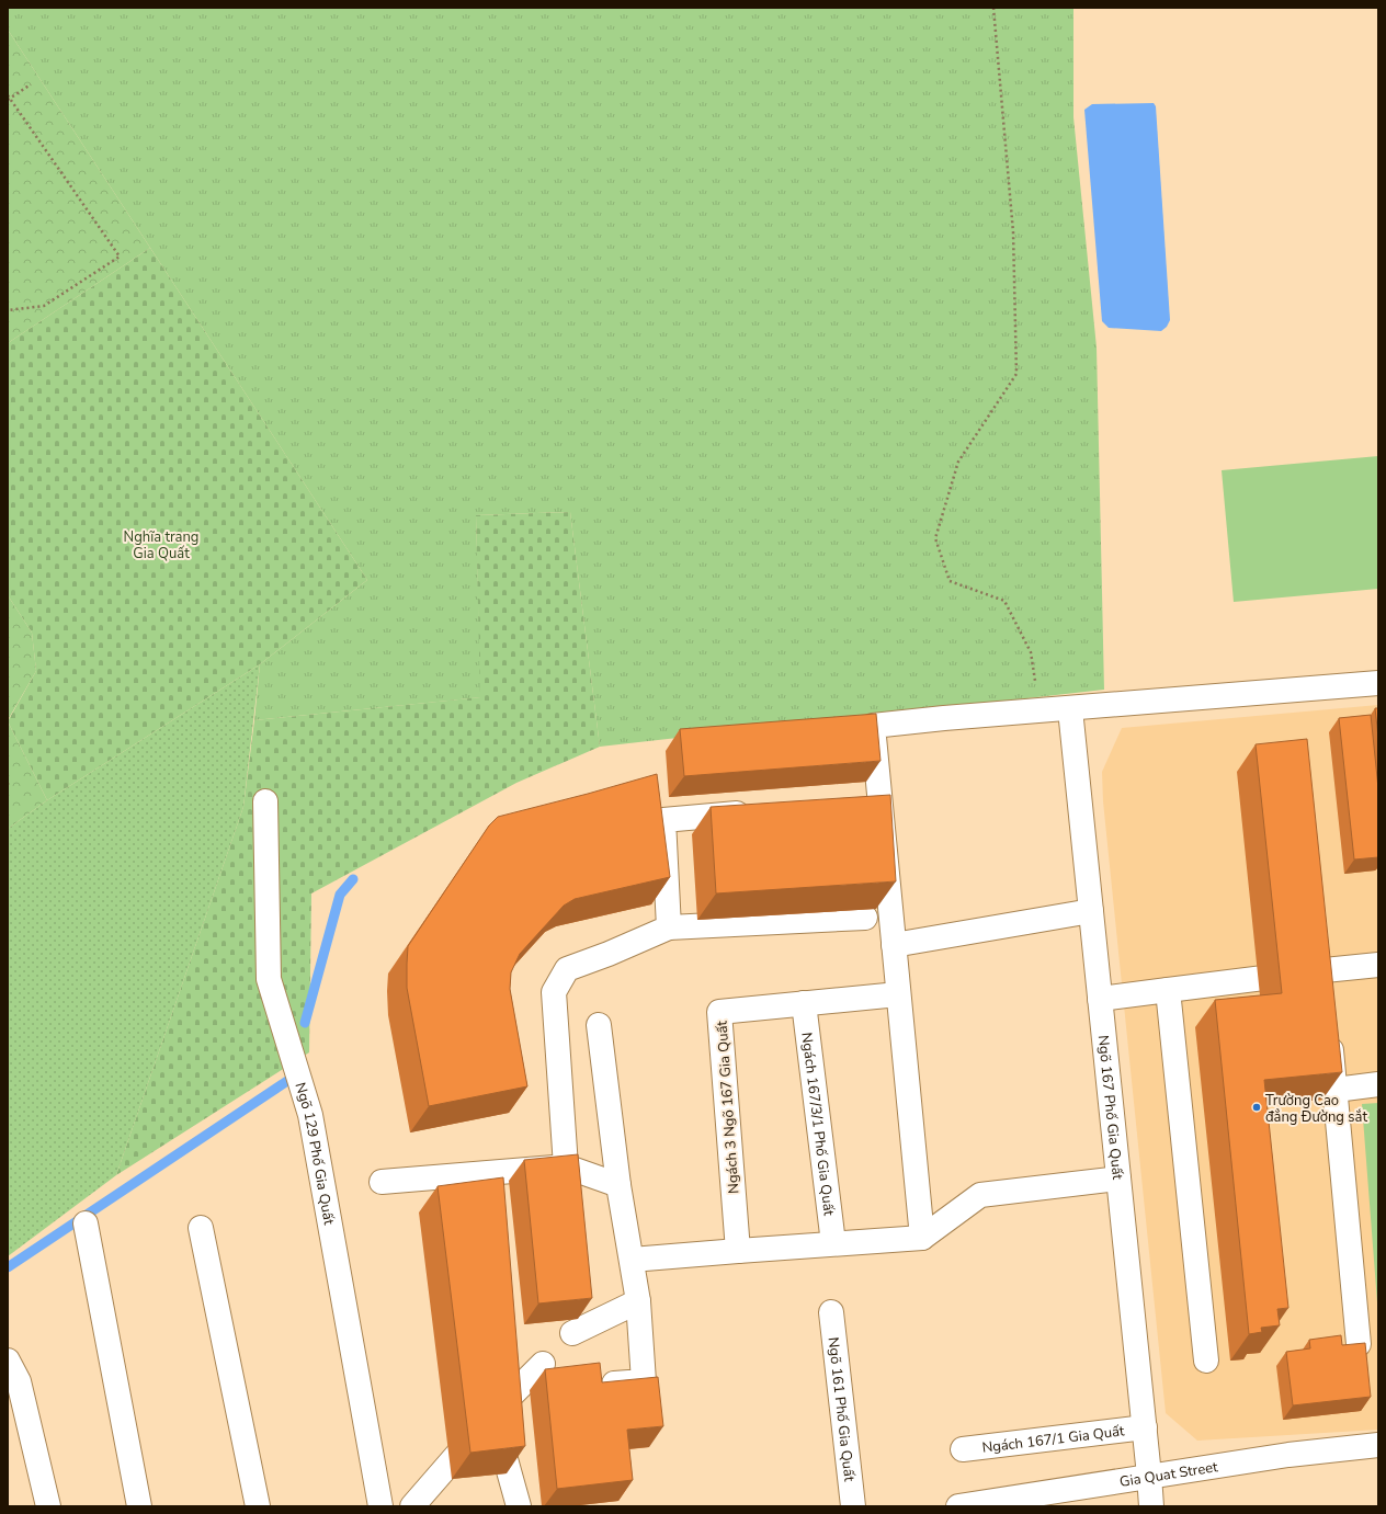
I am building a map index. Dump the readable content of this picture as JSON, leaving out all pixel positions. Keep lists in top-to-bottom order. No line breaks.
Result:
{"streets":{"street":["Ngách 3 Ngõ 167 Gia Quất","Ngõ 167 Phố Gia Quất","Ngách 167/3/1 Phố Gia Quất","Ngõ 129 Phố Gia Quất","Ngõ 161 Phố Gia Quất","Ngách 167/1 Gia Quất","Gia Quat Street"]},"crossings":[["Ngách 3 Ngõ 167 Gia Quất","Ngách 167/3/1 Phố Gia Quất"],["Ngõ 167 Phố Gia Quất","Ngách 167/1 Gia Quất"],["Ngõ 167 Phố Gia Quất","Gia Quat Street"]],"parks":["Nghĩa trang Gia Quất"],"places":["Trường Cao đẳng Đường sắt"]}
